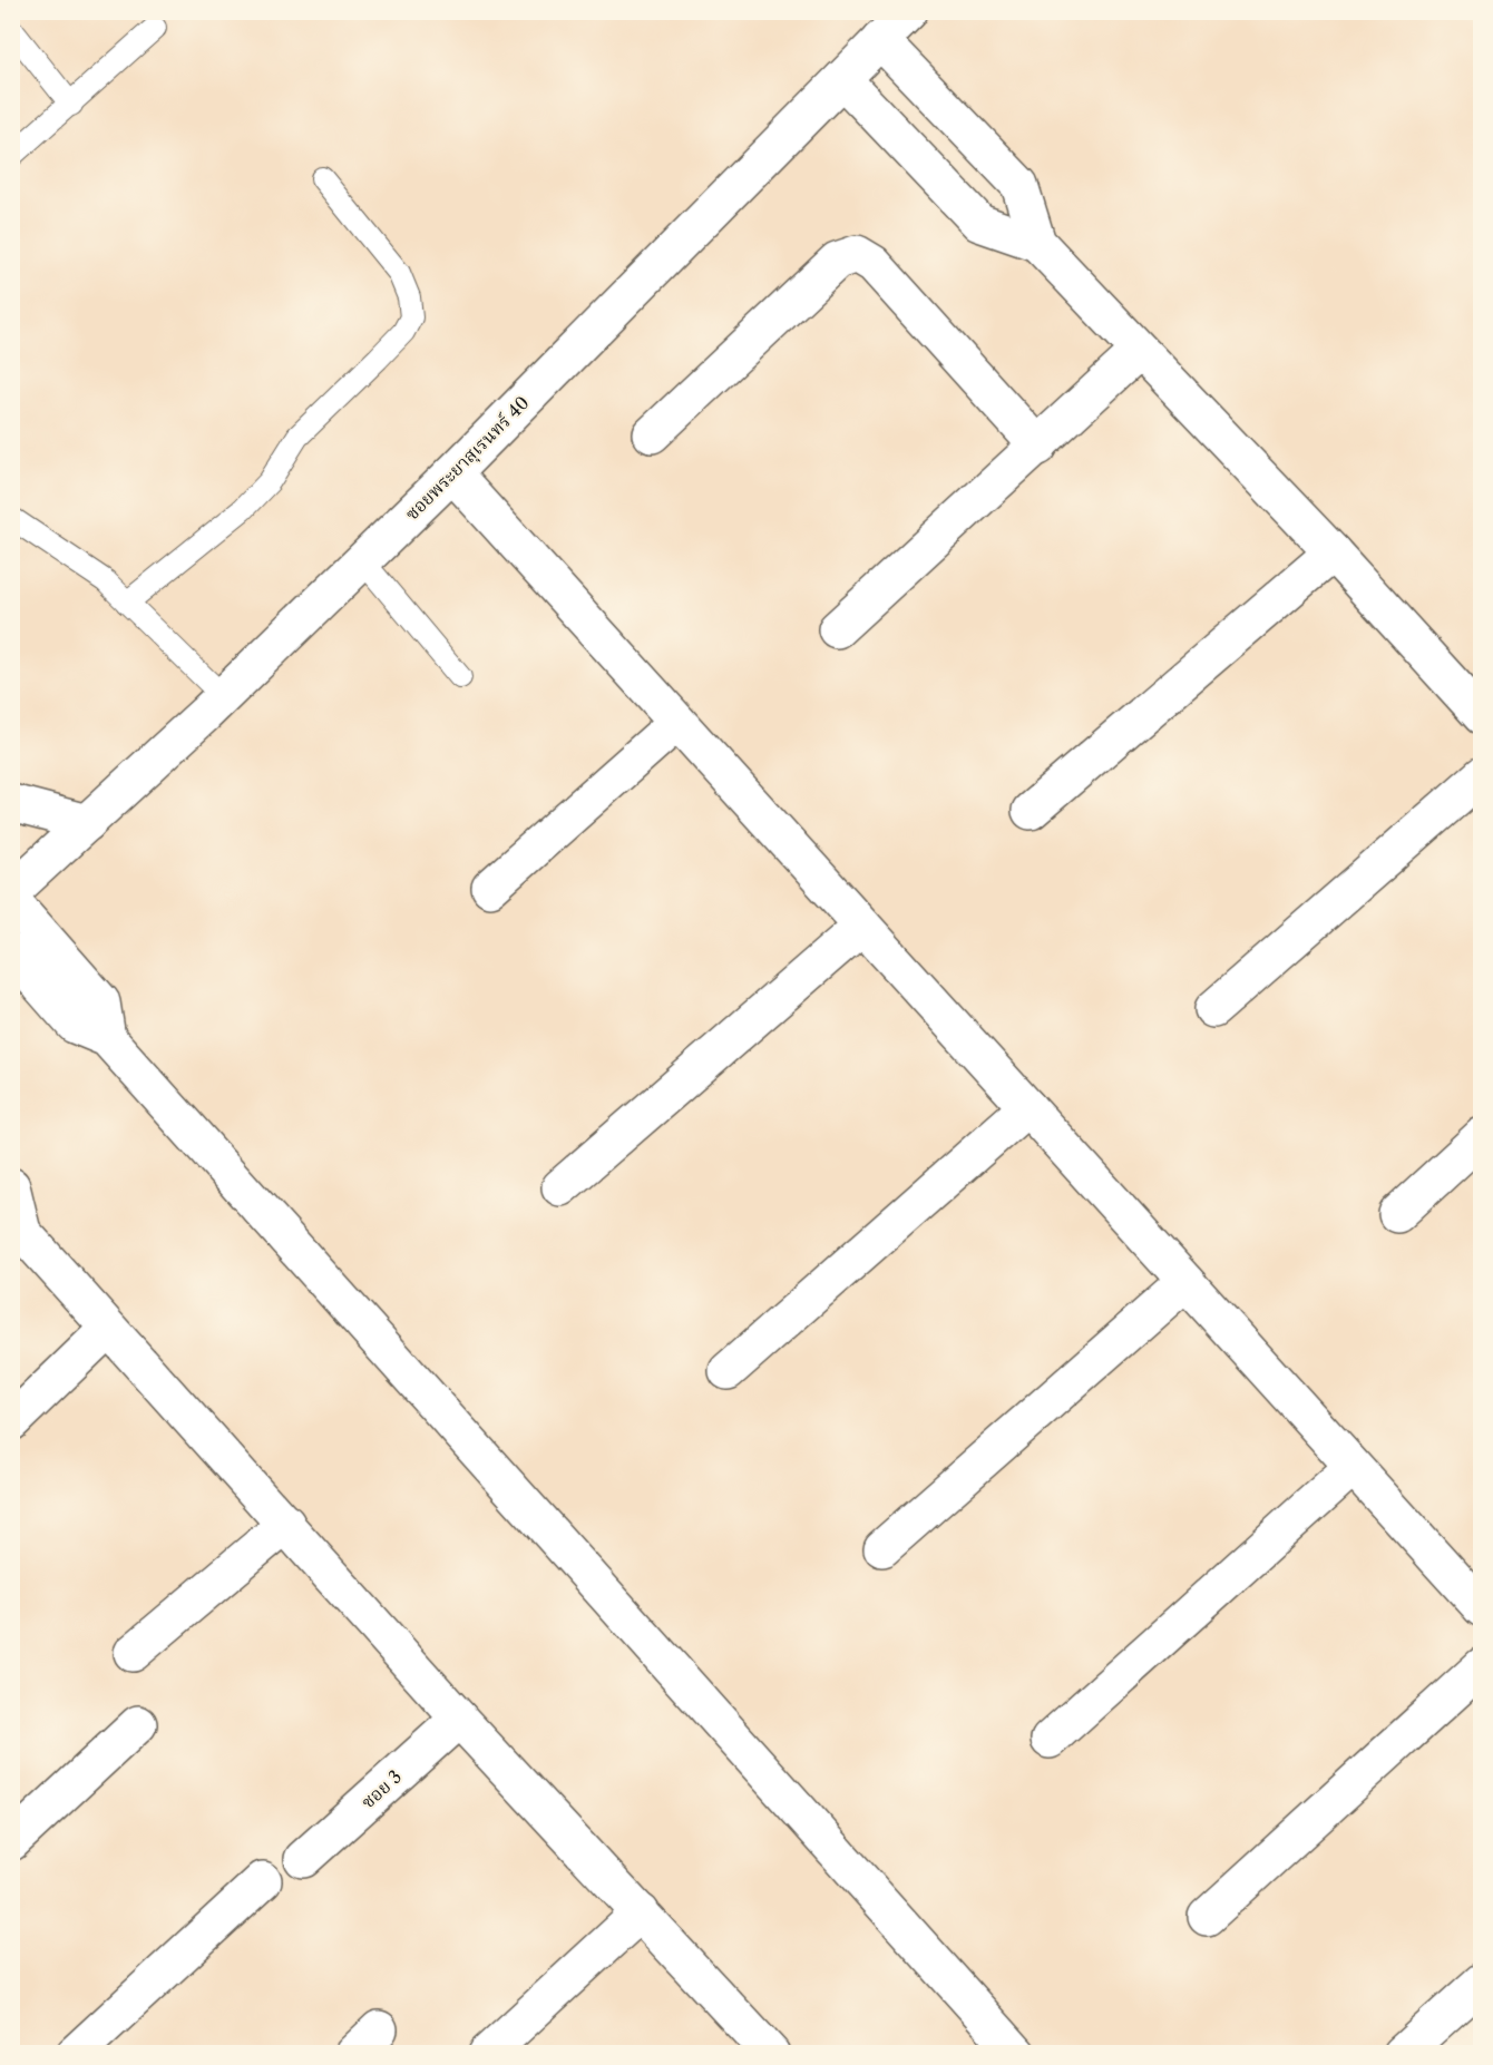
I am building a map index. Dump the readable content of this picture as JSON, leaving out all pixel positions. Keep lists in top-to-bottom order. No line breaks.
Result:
{"streets":{"street":["ซอยพระยาสุเรนทร์ 40","ซอย 3"]}}
